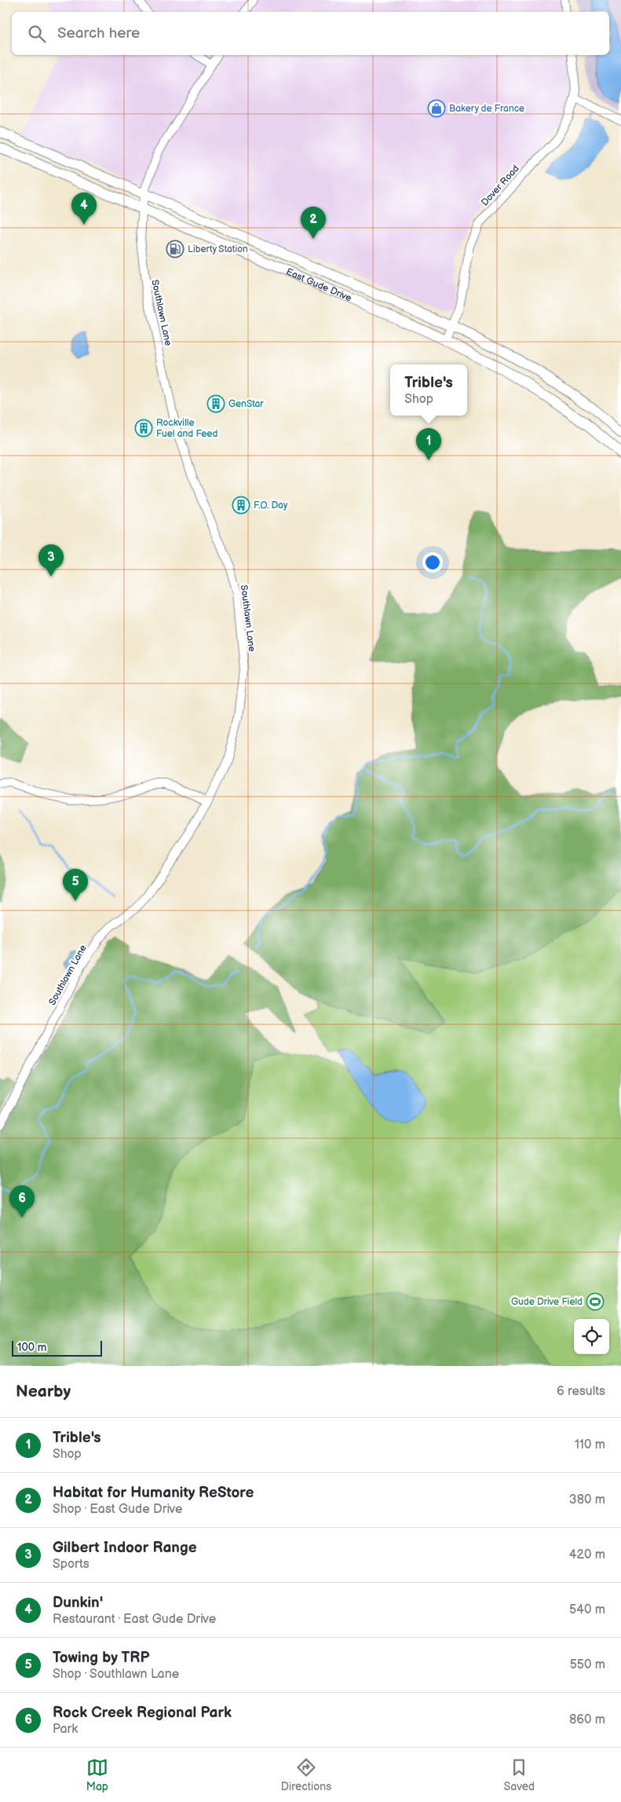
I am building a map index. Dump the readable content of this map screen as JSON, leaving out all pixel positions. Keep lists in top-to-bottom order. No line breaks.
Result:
{"streets":{"main road":["East Gude Drive"],"street":["Dover Road","Southlawn Lane"]},"crossings":[["Dover Road","East Gude Drive"],["East Gude Drive","Southlawn Lane"]],"places":{"shop":["Bakery de France"],"fuel station":["Liberty Station"],"building":["GenStar","Rockville Fuel and Feed","F.O. Day"],"sports":["Gude Drive Field"]},"scale_bar":"100 m","page":{"search":"Search here","pins":["4","2","1","3","5","6"],"popup":["Trible's","Shop"],"scale":"100 m","heading":["Nearby","6 results"],"list":[{"mark":"1","name":"Trible's","note":"Shop","value":"110 m"},{"mark":"2","name":"Habitat for Humanity ReStore","note":"Shop · East Gude Drive","value":"380 m"},{"mark":"3","name":"Gilbert Indoor Range","note":"Sports","value":"420 m"},{"mark":"4","name":"Dunkin'","note":"Restaurant · East Gude Drive","value":"540 m"},{"mark":"5","name":"Towing by TRP","note":"Shop · Southlawn Lane","value":"550 m"},{"mark":"6","name":"Rock Creek Regional Park","note":"Park","value":"860 m"}],"nav":["Map","Directions","Saved"]}}
